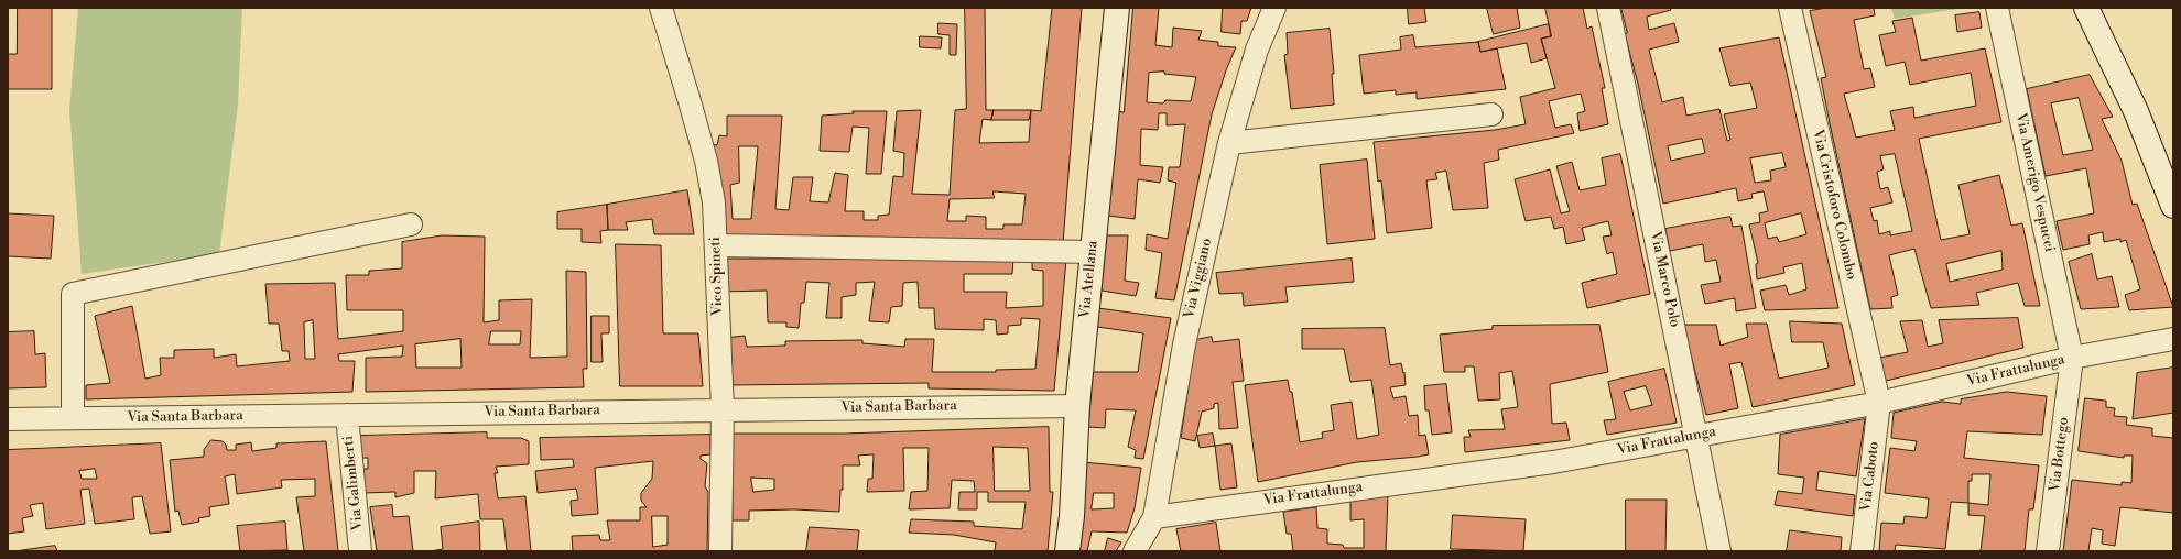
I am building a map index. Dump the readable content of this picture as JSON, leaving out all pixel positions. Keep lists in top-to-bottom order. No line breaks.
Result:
{"streets":{"main road":["Via Atellana"],"street":["Via Amerigo Vespucci","Via Cristoforo Colombo","Vico Spineti","Via Viggiano","Via Marco Polo","Via Frattalunga","Via Santa Barbara","Via Bottego","Via Caboto","Via Galimberti"]},"crossings":[["Via Amerigo Vespucci","Via Frattalunga"],["Via Amerigo Vespucci","Via Bottego"],["Via Cristoforo Colombo","Via Frattalunga"],["Via Cristoforo Colombo","Via Caboto"],["Vico Spineti","Via Santa Barbara"],["Via Viggiano","Via Frattalunga"],["Via Atellana","Via Santa Barbara"],["Via Marco Polo","Via Frattalunga"],["Via Frattalunga","Via Bottego"],["Via Frattalunga","Via Caboto"],["Via Santa Barbara","Via Galimberti"]]}
